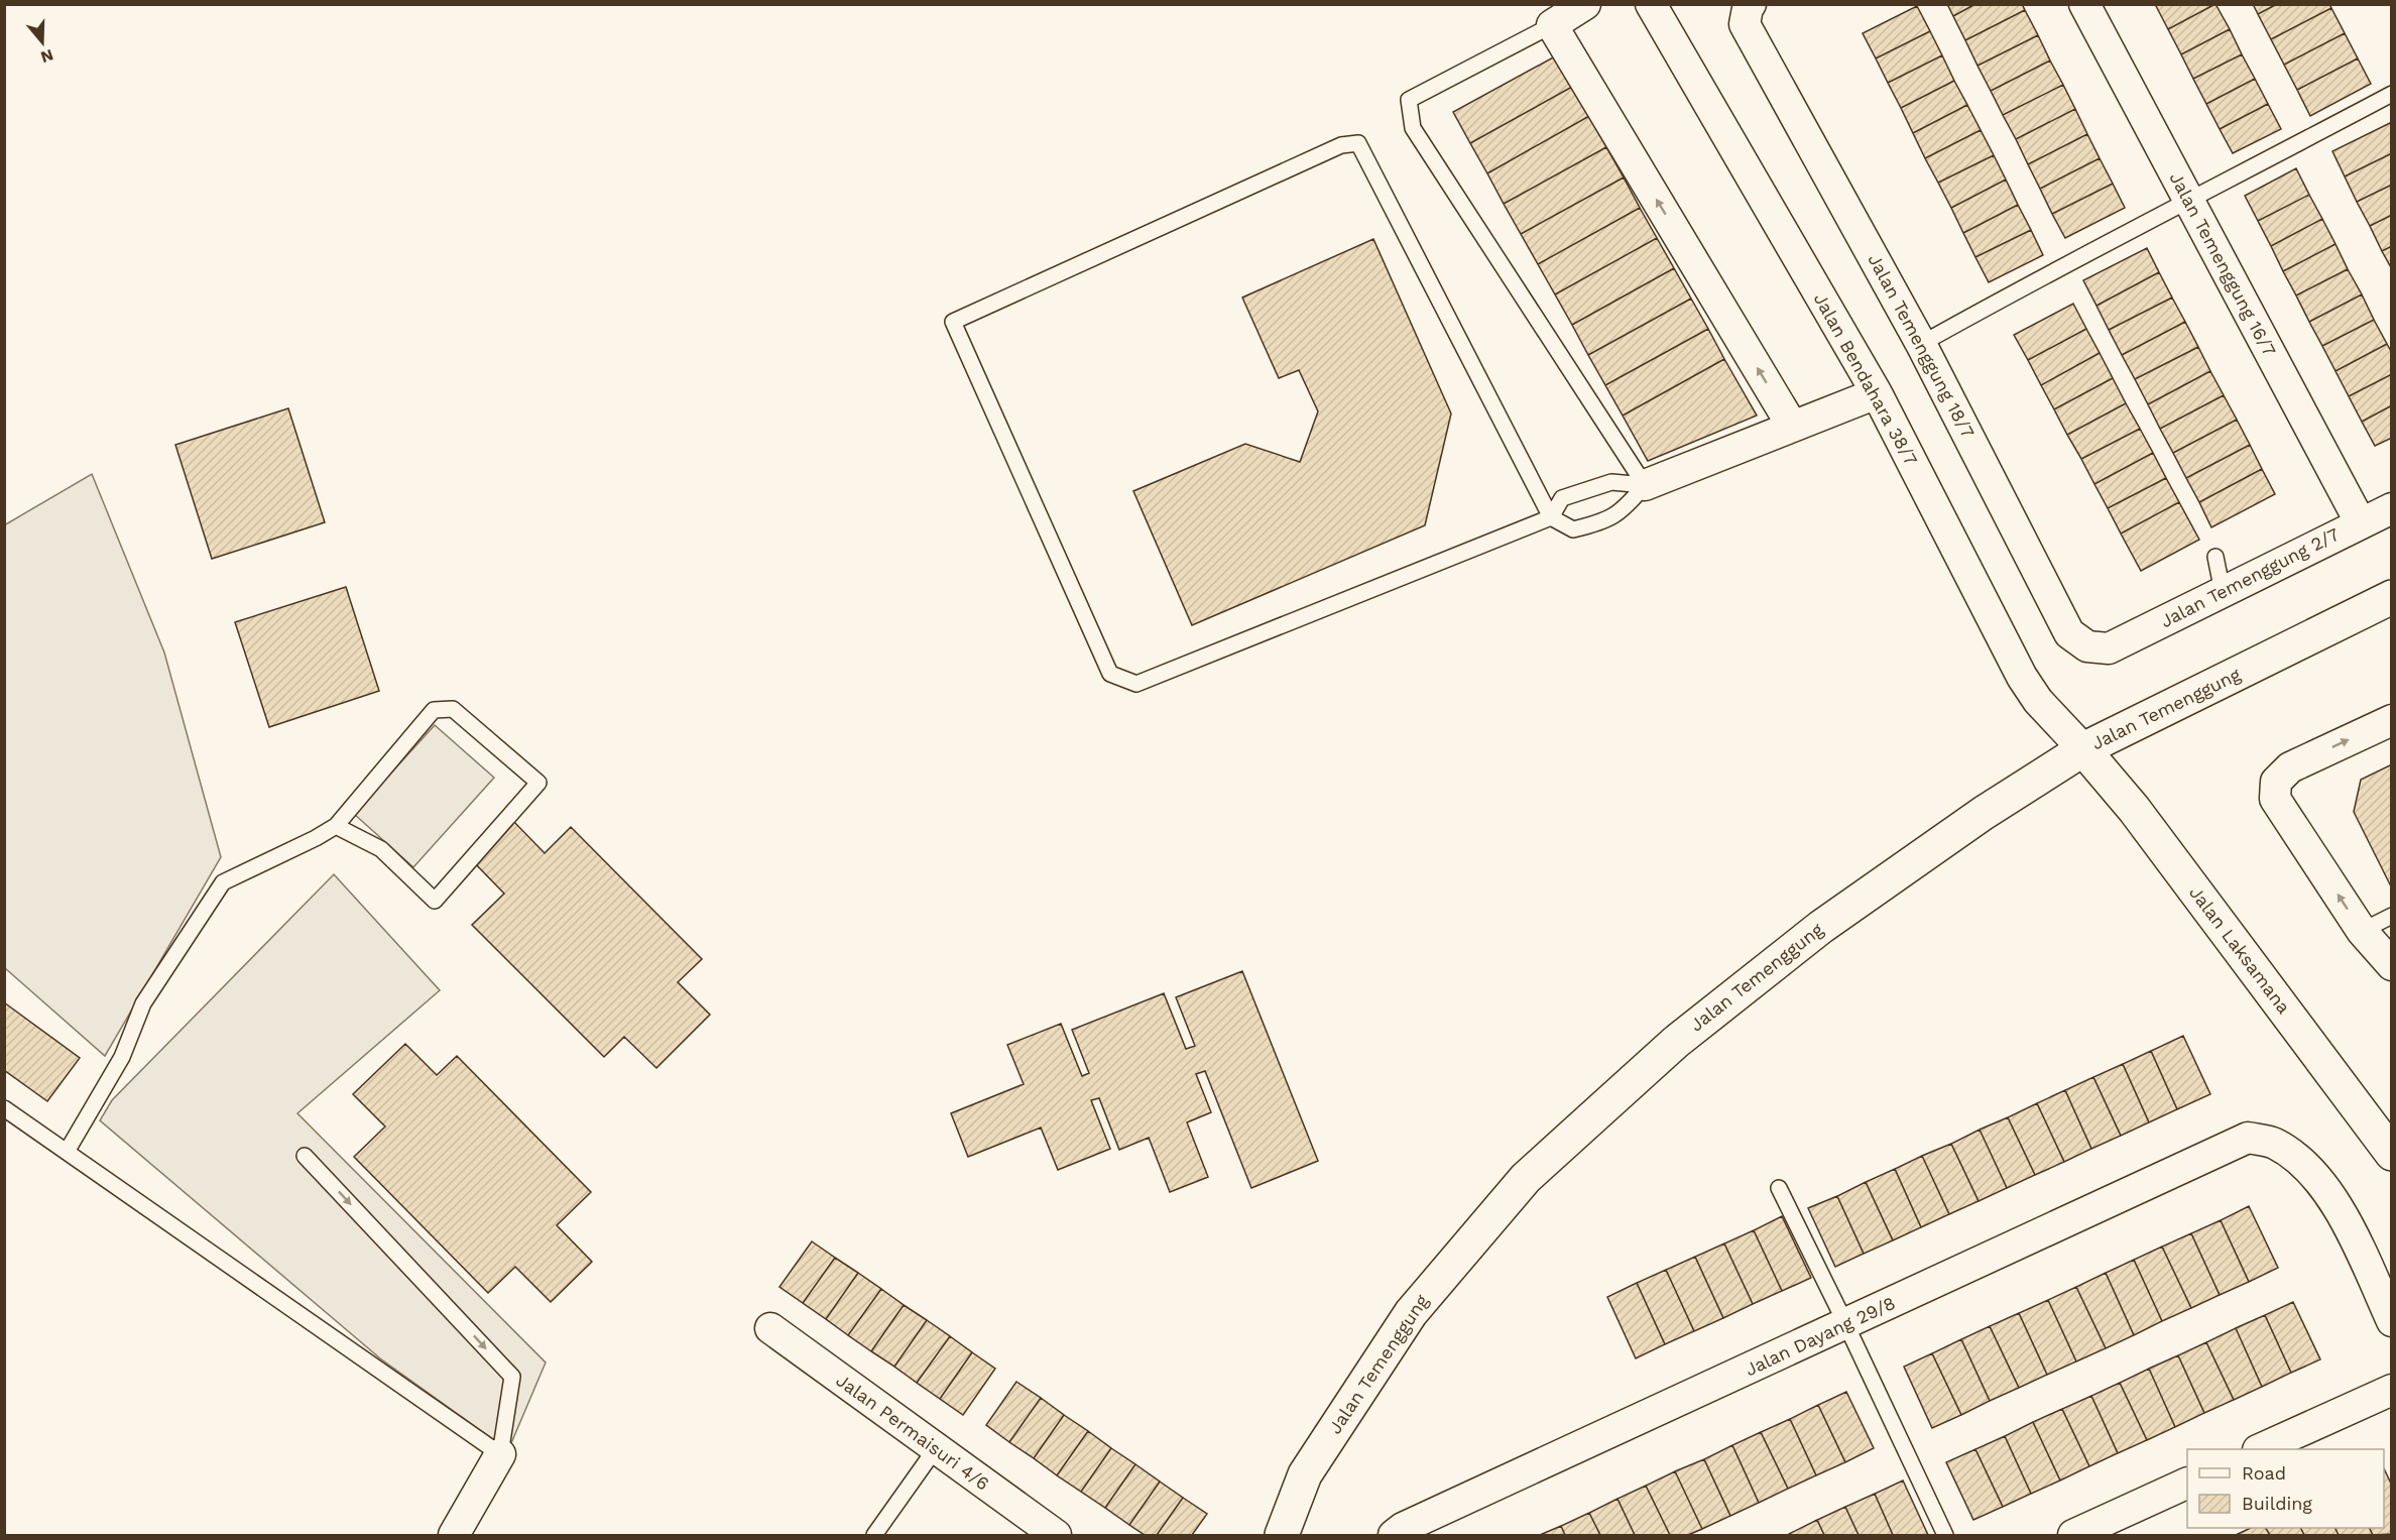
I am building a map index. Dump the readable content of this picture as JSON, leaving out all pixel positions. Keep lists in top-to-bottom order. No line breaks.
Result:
{"streets":{"street":["Jalan Temenggung 16/7","Jalan Temenggung 18/7","Jalan Bendahara 38/7","Jalan Temenggung 2/7","Jalan Temenggung","Jalan Laksamana","Jalan Dayang 29/8","Jalan Permaisuri 4/6"]},"crossings":[["Jalan Temenggung 16/7","Jalan Temenggung 2/7"],["Jalan Temenggung 18/7","Jalan Temenggung 2/7"],["Jalan Bendahara 38/7","Jalan Temenggung"],["Jalan Bendahara 38/7","Jalan Laksamana"],["Jalan Temenggung","Jalan Laksamana"]],"legend":["Road","Building"],"north":"bottom"}
